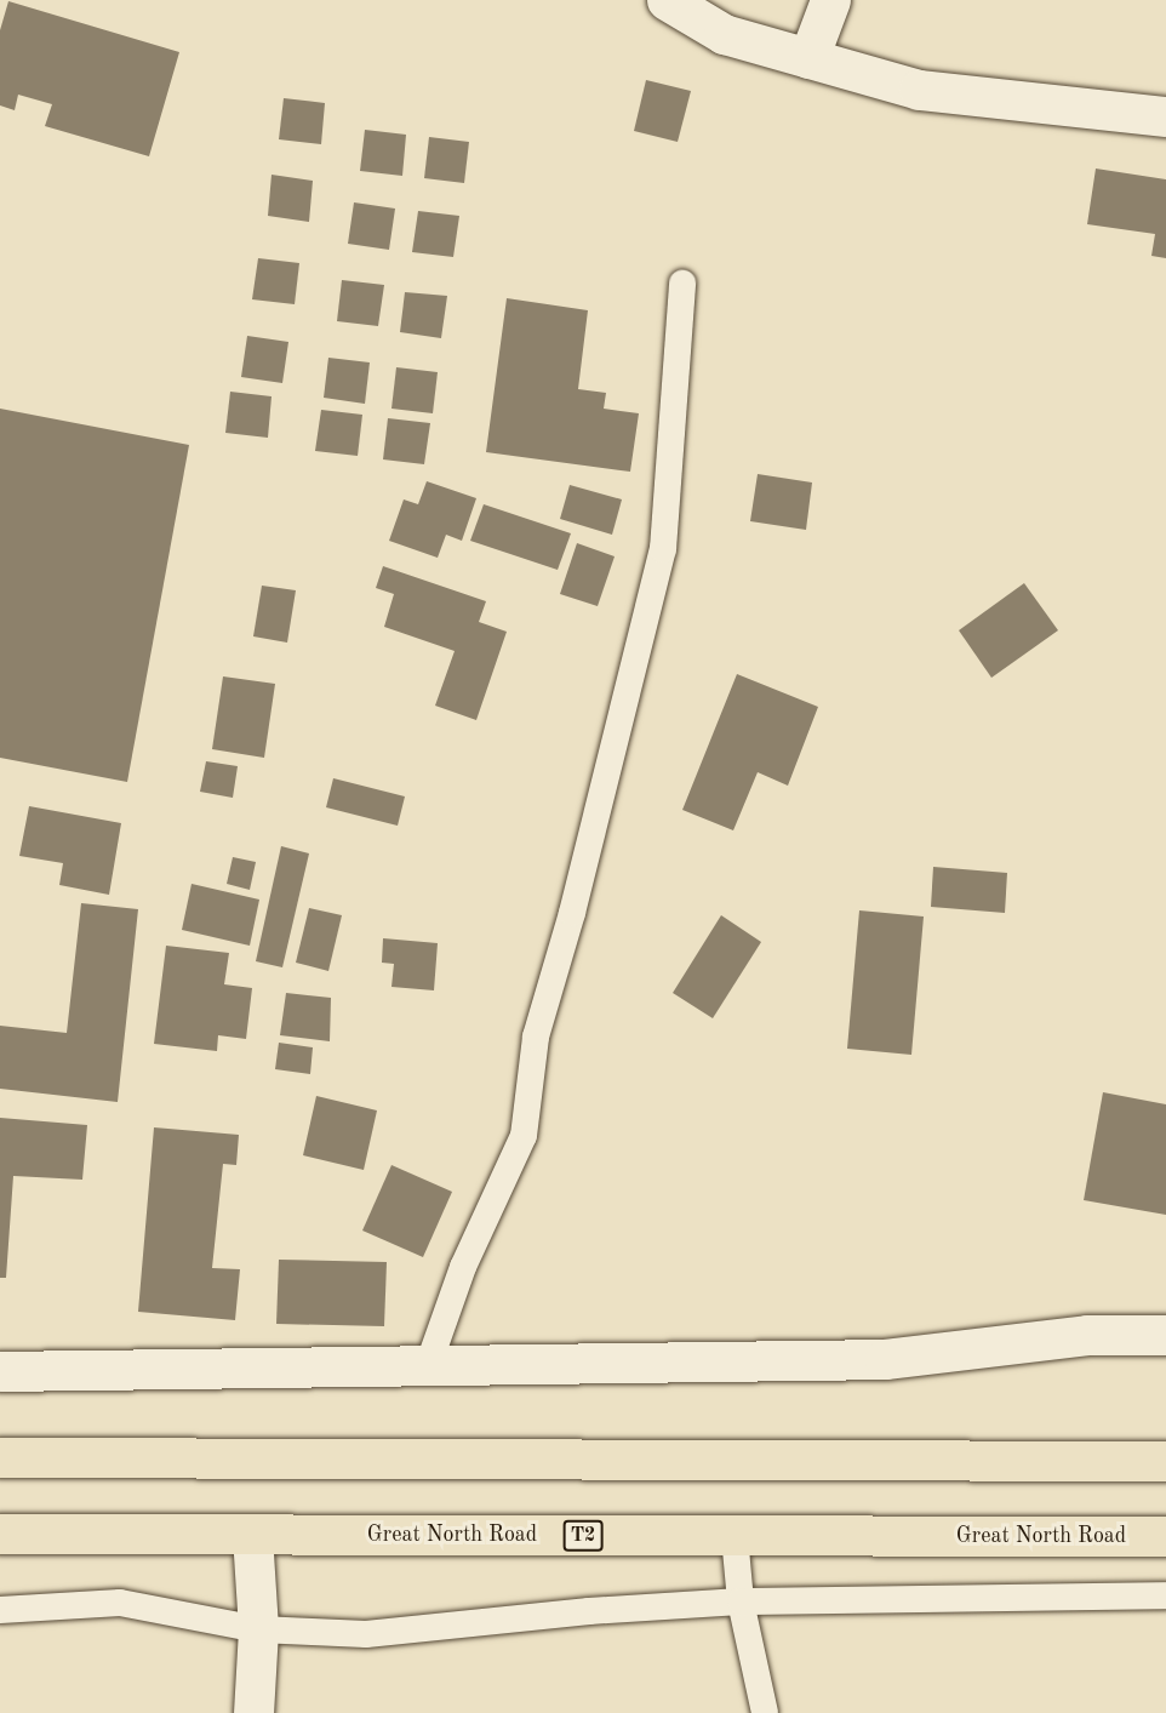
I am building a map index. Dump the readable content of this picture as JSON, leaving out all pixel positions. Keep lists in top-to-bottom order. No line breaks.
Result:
{"streets":{"main road":["Great North Road","T2"]}}
